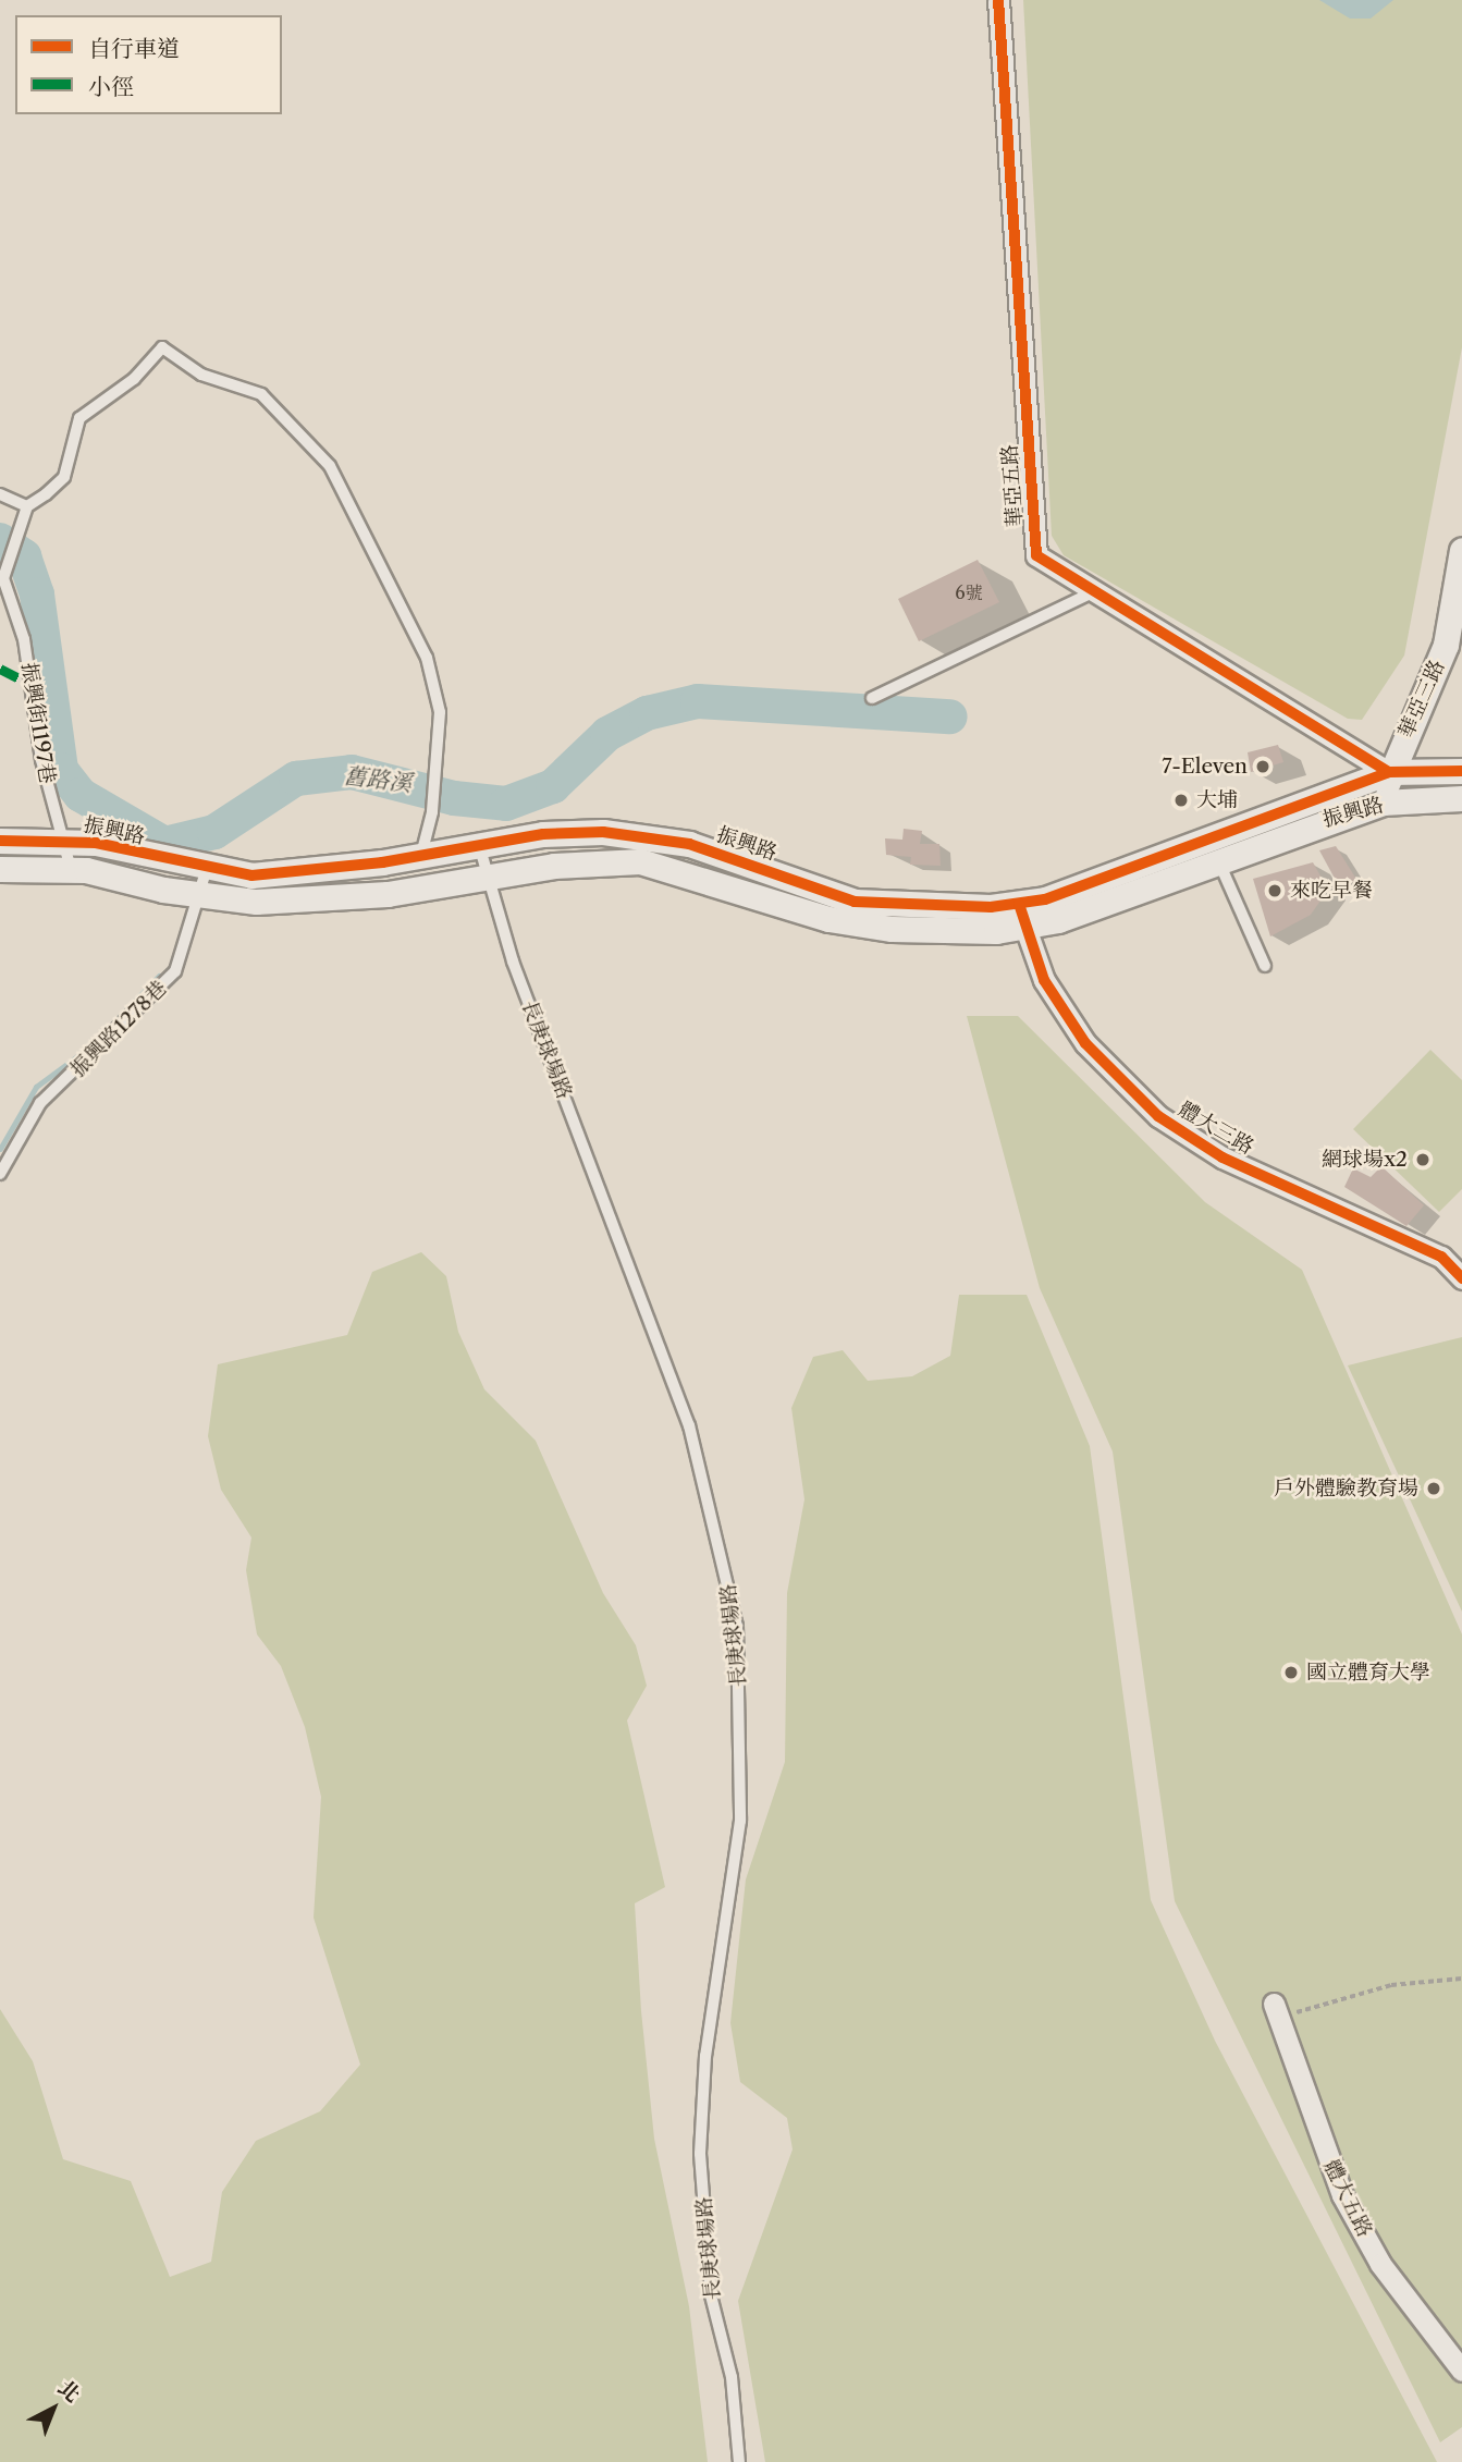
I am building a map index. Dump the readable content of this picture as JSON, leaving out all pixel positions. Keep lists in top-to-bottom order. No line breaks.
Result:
{"streets":{"street":["華亞五路","華亞三路","振興路","體大三路","體大五路"],"lane":["振興街1197巷","振興路1278巷","長庚球場路"]},"crossings":[["華亞五路","華亞三路"],["華亞五路","振興路"],["華亞三路","振興路"],["振興街1197巷","振興路"],["振興路","振興路1278巷"],["振興路","長庚球場路"],["振興路","體大三路"]],"water":["舊路溪"],"places":["7-Eleven","大埔","來吃早餐","網球場x2","戶外體驗教育場","國立體育大學"],"house_numbers":["6號"],"legend":["自行車道","小徑"],"north":"top right"}
